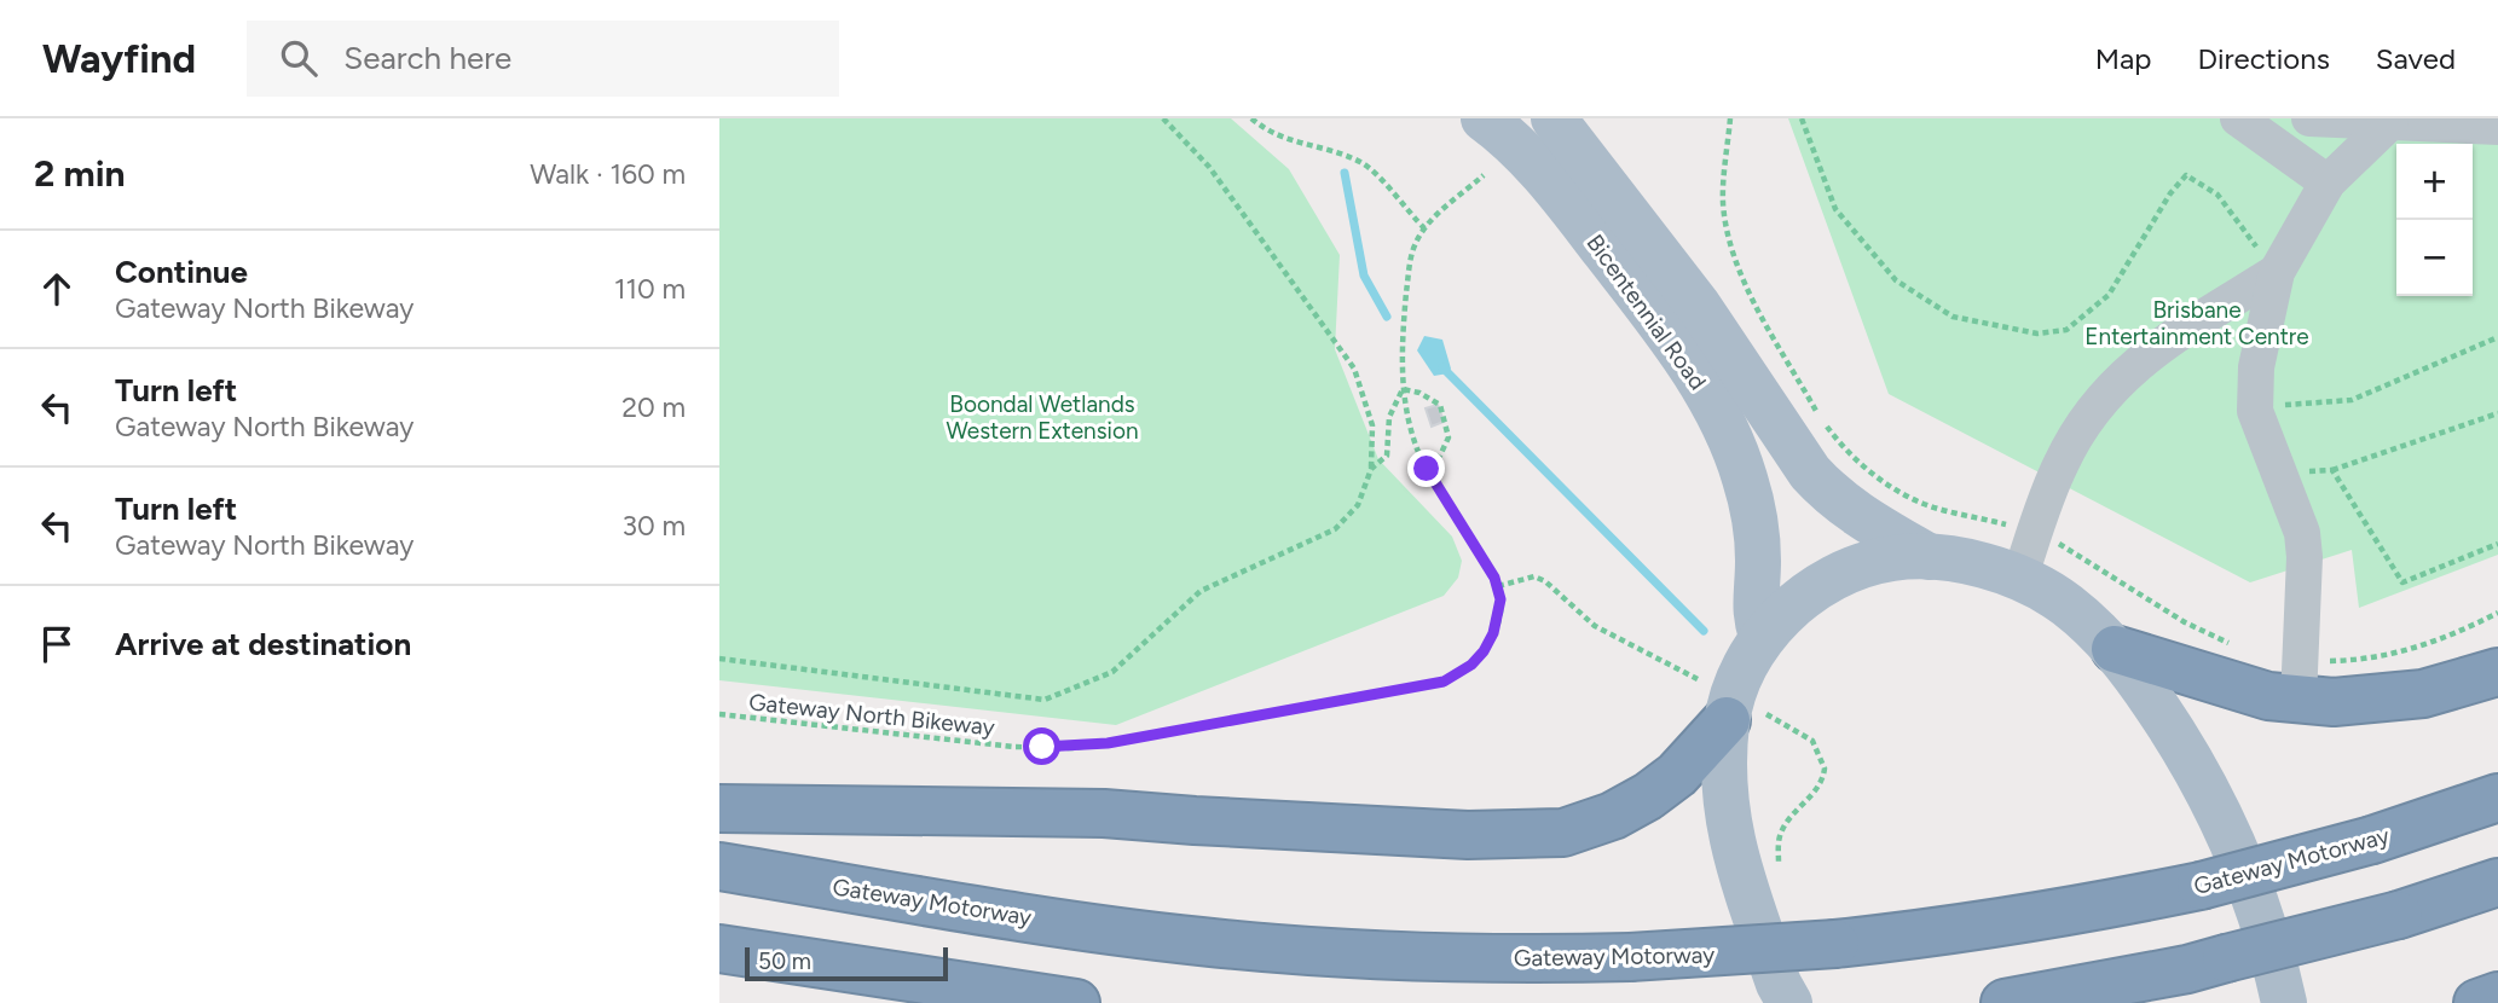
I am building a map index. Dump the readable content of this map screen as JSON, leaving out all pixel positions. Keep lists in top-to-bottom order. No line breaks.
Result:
{"streets":{"highway":["Gateway Motorway"],"main road":["Bicentennial Road"],"path":["Gateway North Bikeway"]},"parks":["Brisbane Entertainment Centre","Boondal Wetlands Western Extension"],"scale_bar":"50 m","page":{"header":"Wayfind","search":"Search here","nav":["Map","Directions","Saved"],"heading":["2 min","Walk · 160 m"],"map_buttons":["+","−"],"list":[["Continue","Gateway North Bikeway","110 m"],["Turn left","Gateway North Bikeway","20 m"],["Turn left","Gateway North Bikeway","30 m"],"Arrive at destination"],"scale":"50 m"}}
